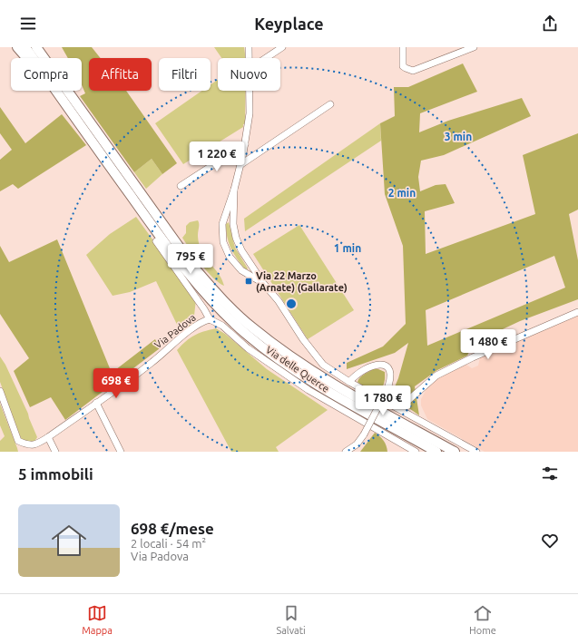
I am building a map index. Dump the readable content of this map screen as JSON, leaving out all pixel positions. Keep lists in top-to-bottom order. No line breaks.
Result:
{"streets":{"street":["Via Padova","Via delle Querce"]},"crossings":[["Via Padova","Via delle Querce"]],"places":{"transit":["Via 22 Marzo (Arnate) (Gallarate)"]},"page":{"header":"Keyplace","chip":["Compra","Affitta","Filtri","Nuovo"],"price":["1 220 €","795 €","1 480 €","698 €","1 780 €"],"heading":"5 immobili","list":[{"name":"698 €/mese","note":"2 locali · 54 m² · Via Padova"}],"tabs":["Mappa","Salvati","Home"]},"rings":["3 min","2 min","1 min"]}
